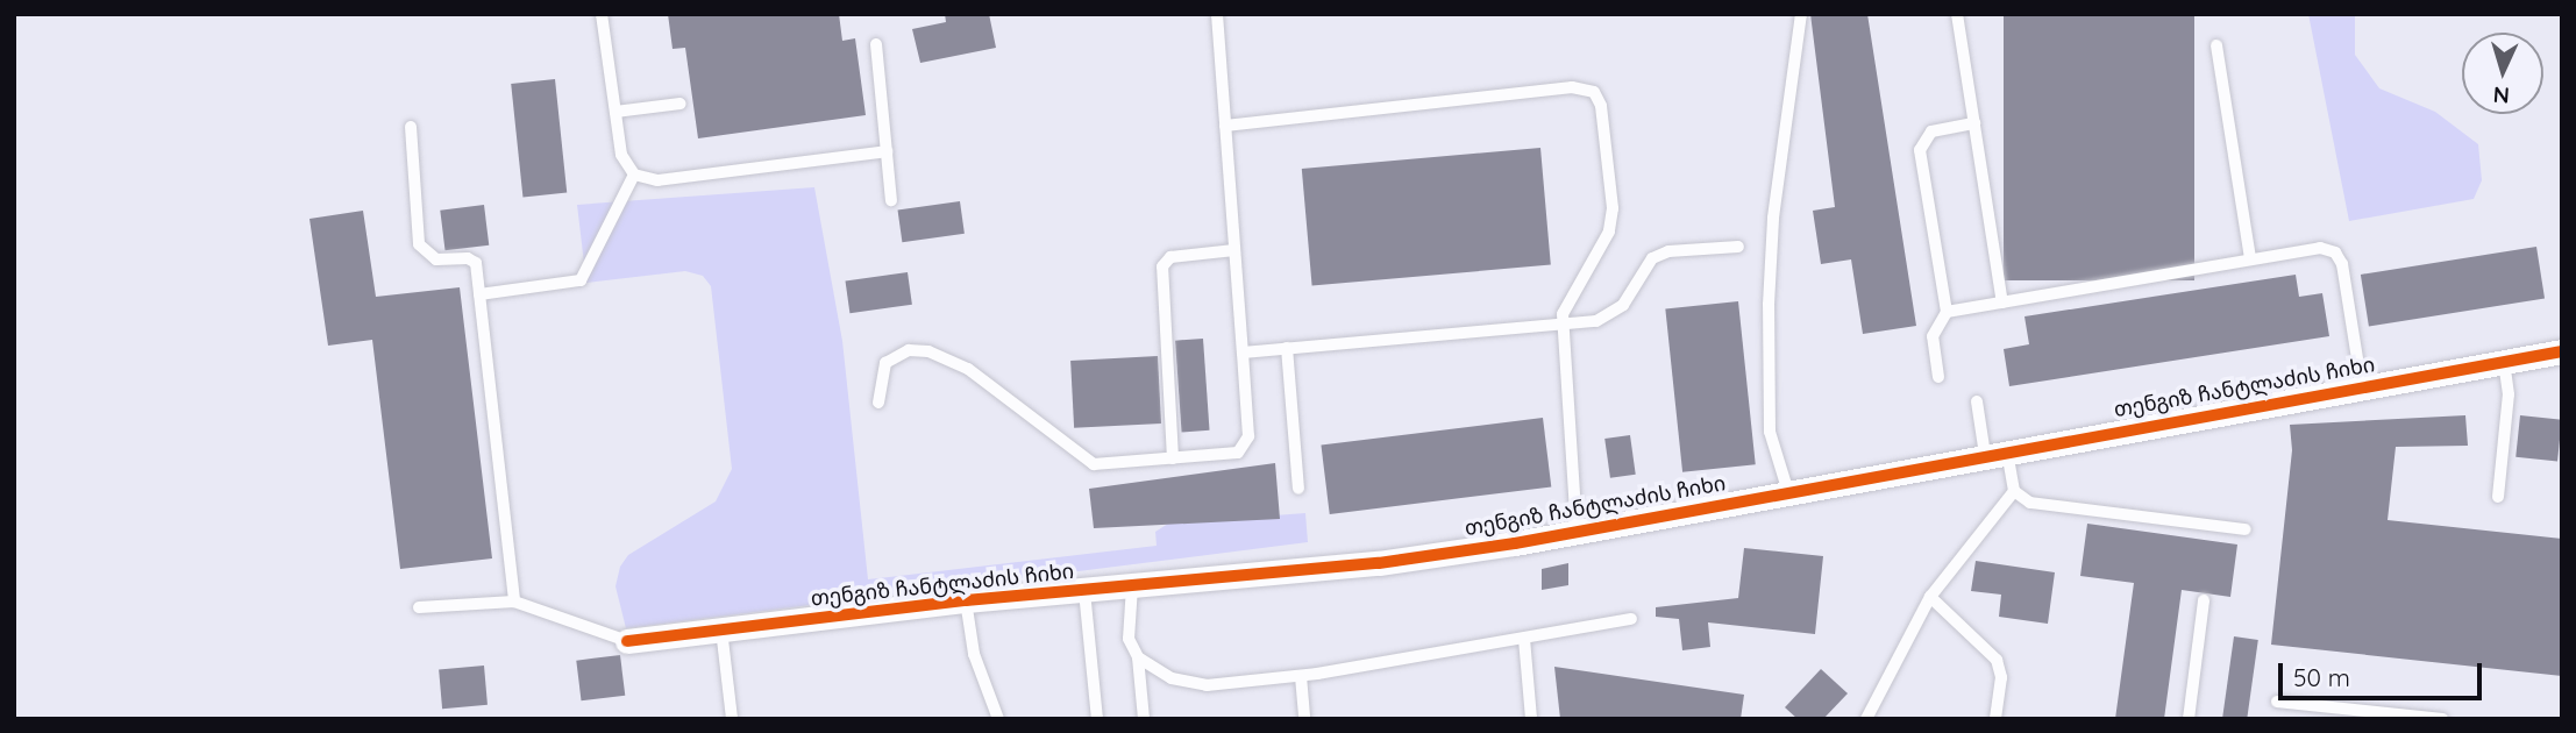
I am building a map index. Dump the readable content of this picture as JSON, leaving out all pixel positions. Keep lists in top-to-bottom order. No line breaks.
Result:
{"streets":{"street":["თენგიზ ჩანტლაძის ჩიხი"]},"scale_bar":"50 m","north":"bottom"}
